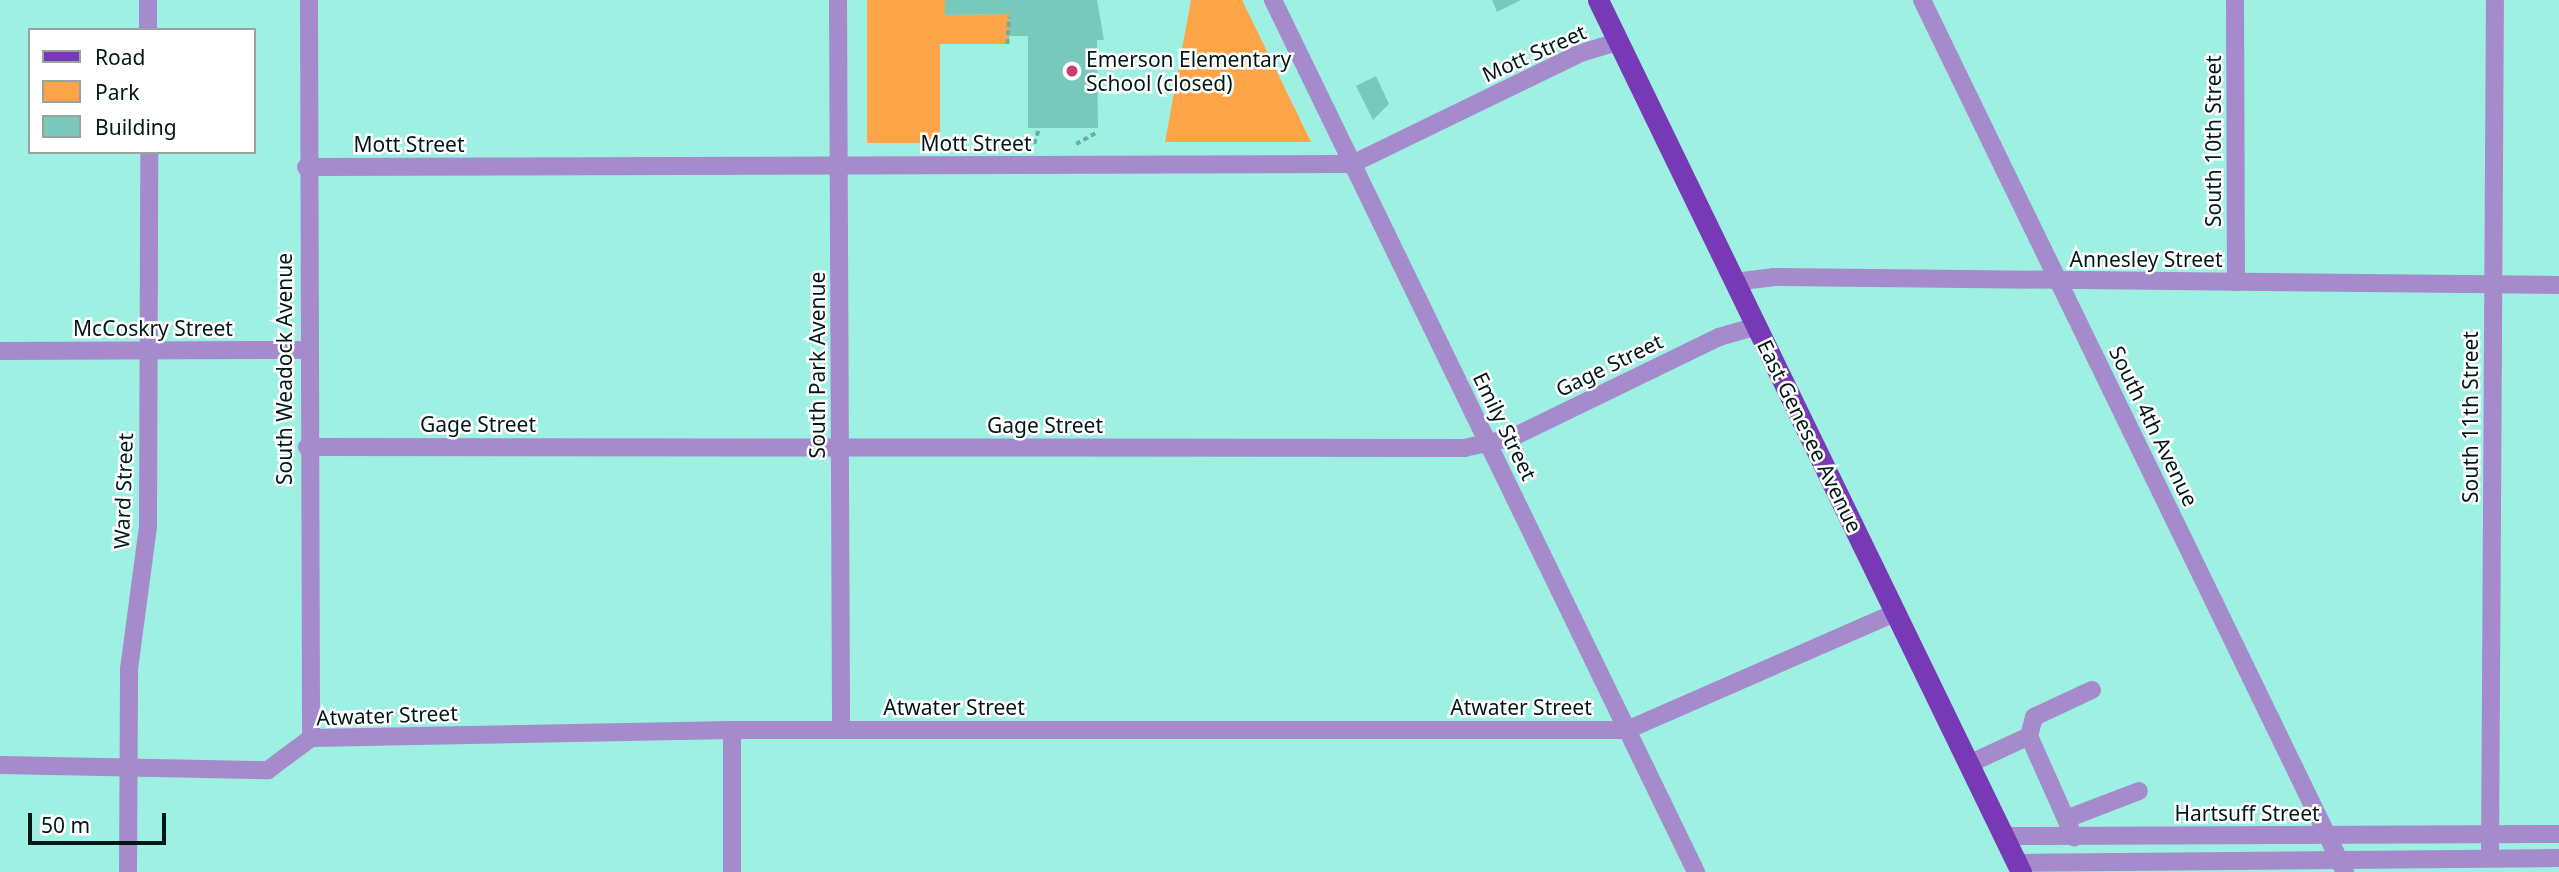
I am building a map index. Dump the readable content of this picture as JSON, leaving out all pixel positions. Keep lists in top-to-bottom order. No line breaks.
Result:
{"streets":{"main road":["East Genesee Avenue"],"street":["Mott Street","South 10th Street","Annesley Street","McCoskry Street","South Park Avenue","Gage Street","South Weadock Avenue","South 11th Street","Emily Street","South 4th Avenue","Ward Street","Atwater Street","Hartsuff Street"]},"crossings":[["Mott Street","South Park Avenue"],["Mott Street","South Weadock Avenue"],["Mott Street","Emily Street"],["Mott Street","East Genesee Avenue"],["South 10th Street","Annesley Street"],["Annesley Street","South 11th Street"],["Annesley Street","South 4th Avenue"],["Annesley Street","East Genesee Avenue"],["McCoskry Street","South Weadock Avenue"],["McCoskry Street","Ward Street"],["South Park Avenue","Gage Street"],["South Park Avenue","Atwater Street"],["Gage Street","South Weadock Avenue"],["Gage Street","Emily Street"],["Gage Street","East Genesee Avenue"],["South Weadock Avenue","Atwater Street"],["South 11th Street","Hartsuff Street"],["Emily Street","Atwater Street"],["South 4th Avenue","Hartsuff Street"],["East Genesee Avenue","Atwater Street"],["East Genesee Avenue","Hartsuff Street"],["Ward Street","Atwater Street"]],"places":["Emerson Elementary School (closed)"],"legend":["Road","Park","Building"],"scale_bar":"50 m"}
